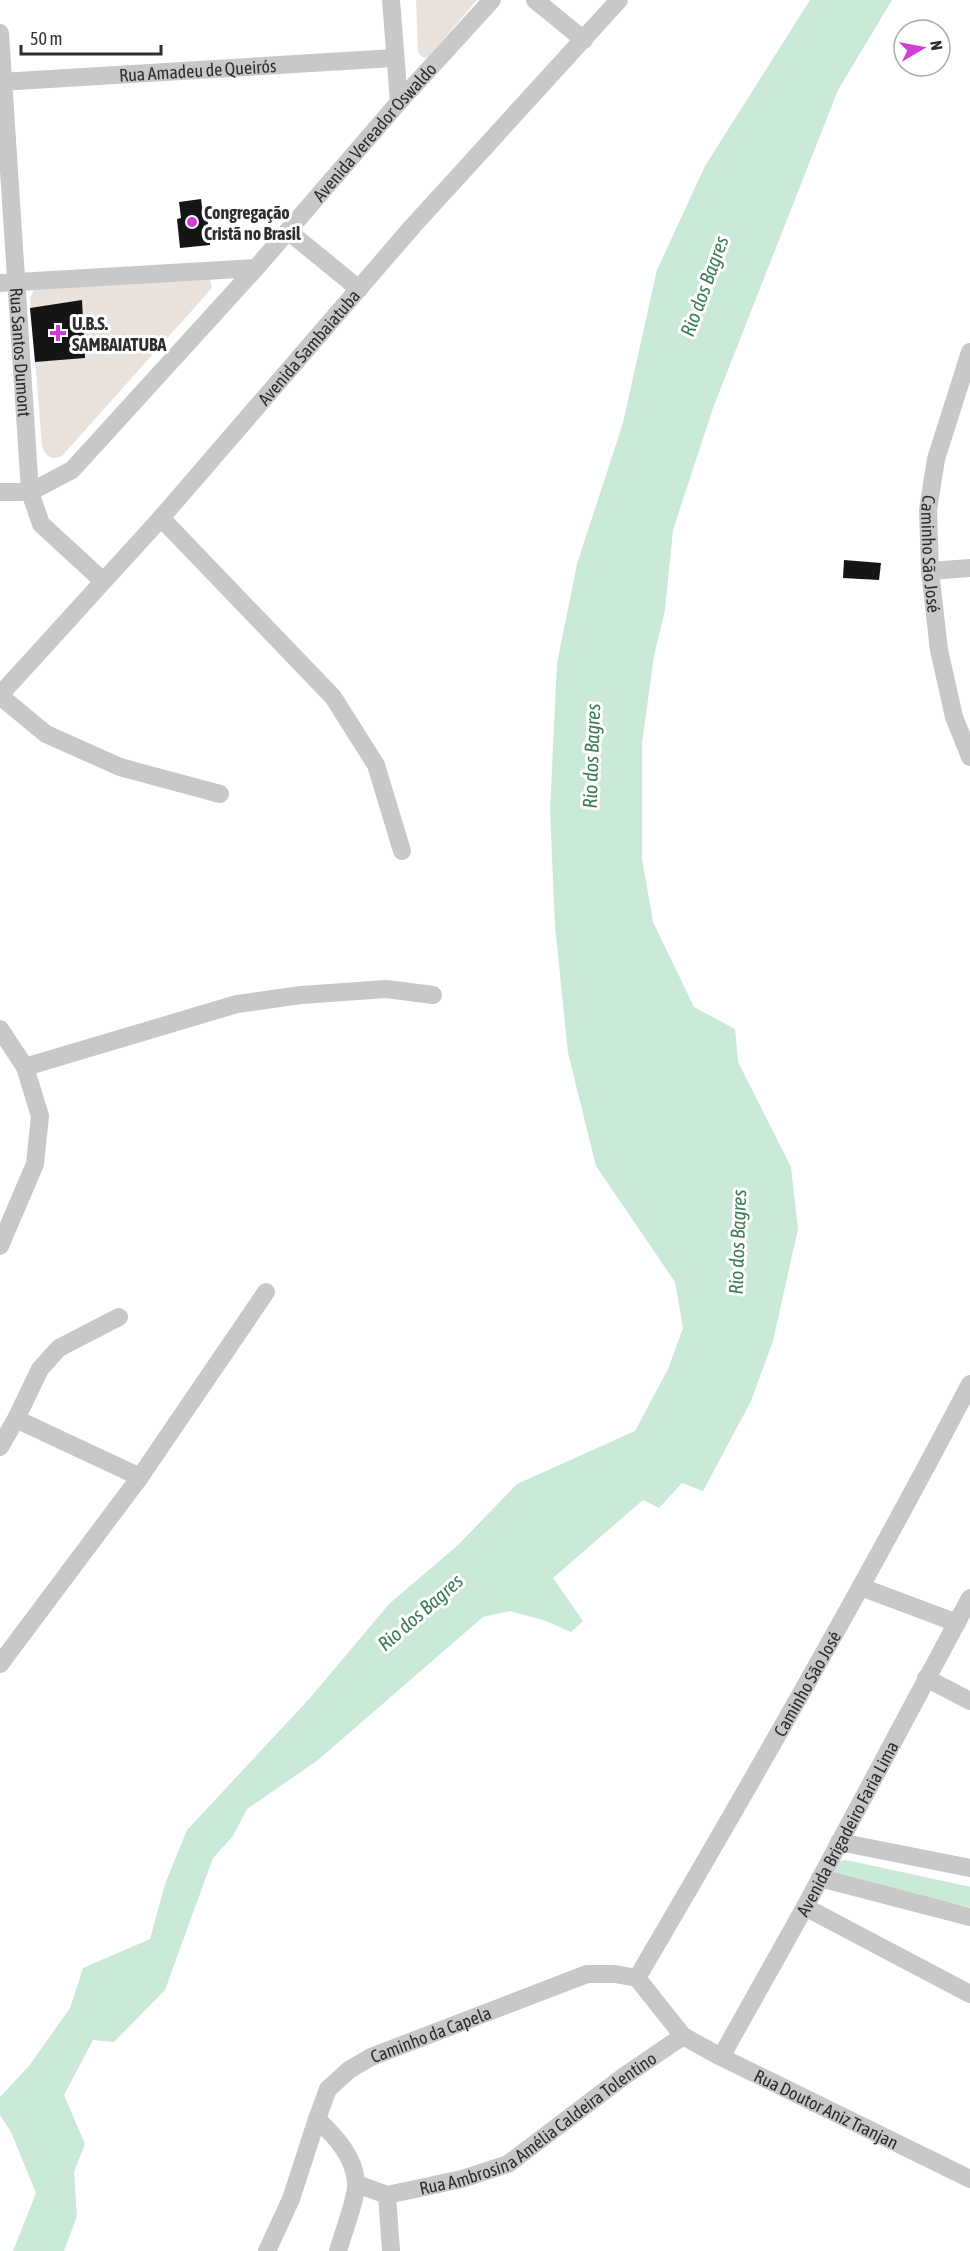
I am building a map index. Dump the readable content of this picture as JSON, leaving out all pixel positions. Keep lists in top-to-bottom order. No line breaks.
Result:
{"streets":{"street":["Rua Amadeu de Queirós","Avenida Vereador Oswaldo","Avenida Sambaiatuba","Rua Santos Dumont","Caminho São José","Avenida Brigadeiro Faria Lima","Caminho da Capela","Rua Doutor Aniz Tranjan","Rua Ambrosina Amélia Caldeira Tolentino"]},"crossings":[["Rua Amadeu de Queirós","Rua Santos Dumont"],["Avenida Vereador Oswaldo","Rua Santos Dumont"],["Avenida Sambaiatuba","Rua Santos Dumont"],["Caminho São José","Caminho da Capela"],["Avenida Brigadeiro Faria Lima","Rua Doutor Aniz Tranjan"],["Rua Doutor Aniz Tranjan","Rua Ambrosina Amélia Caldeira Tolentino"]],"water":["Rio dos Bagres"],"places":{"other":["Congregação Cristã no Brasil"],"health":["U.B.S. SAMBAIATUBA"]},"scale_bar":"50 m","north":"right"}
